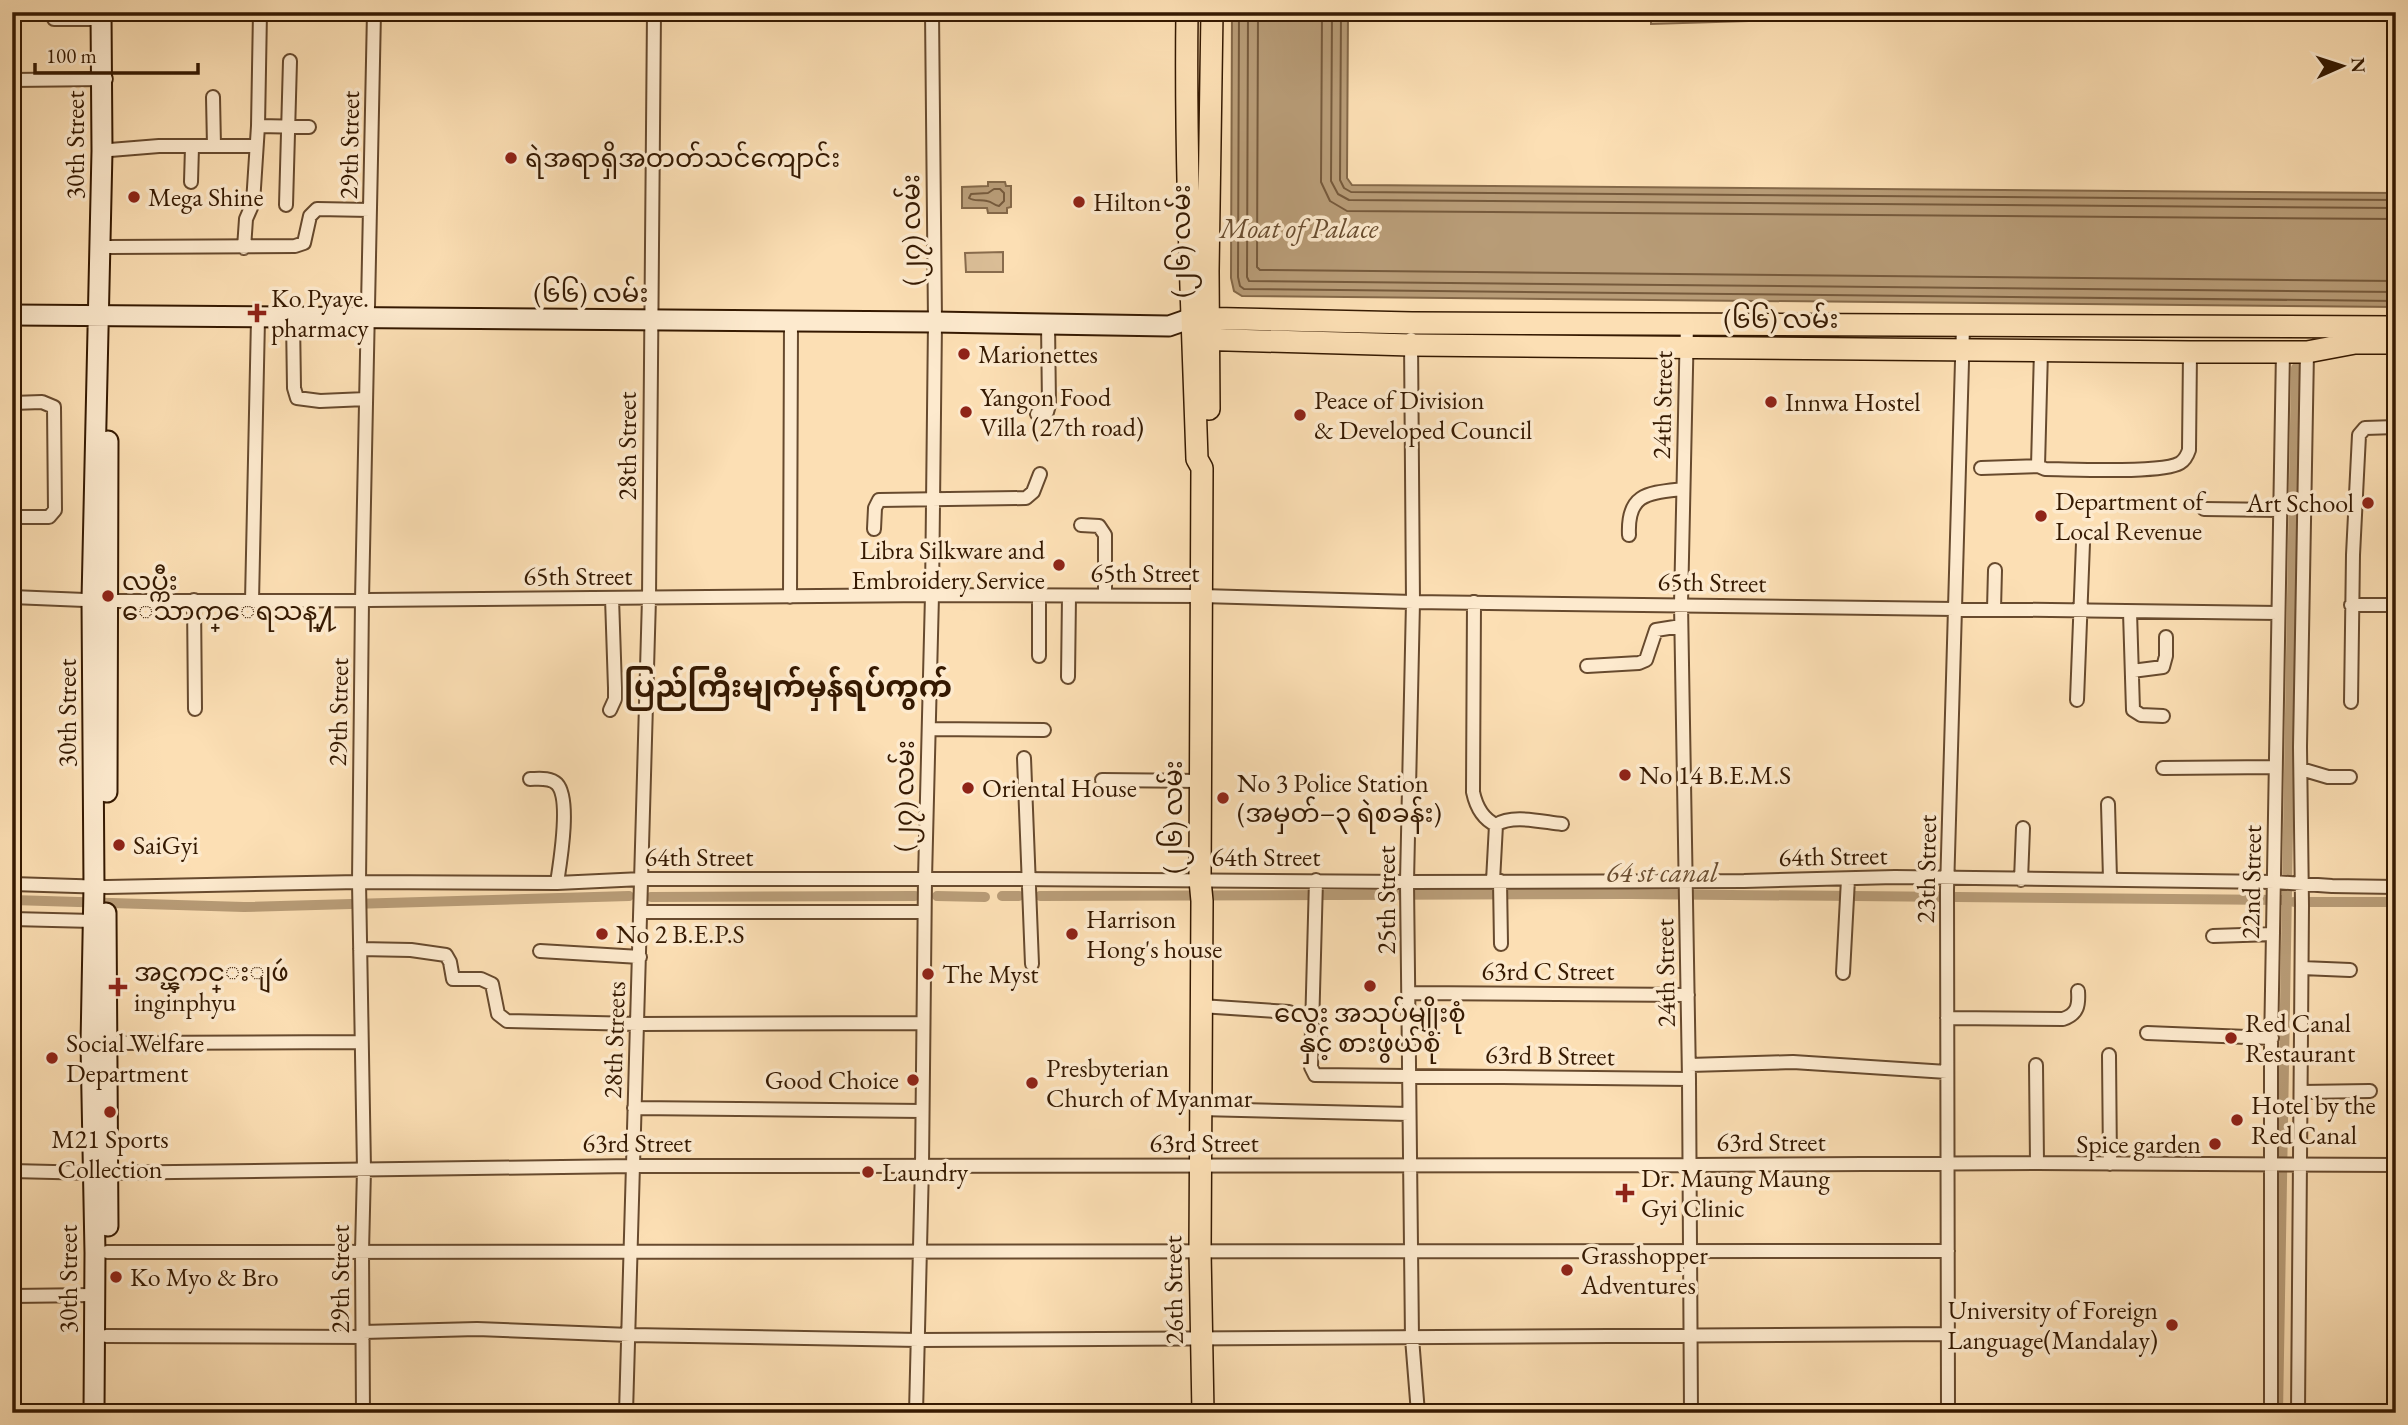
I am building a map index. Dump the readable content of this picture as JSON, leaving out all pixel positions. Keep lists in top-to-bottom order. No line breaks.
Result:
{"streets":{"main road":["30th Street","(၂၆) လမ်း","(၆၆) လမ်း","26th Street"],"street":["29th Street","(၂၇) လမ်း","24th Street","28th Street","65th Street","64th Street","23th Street","22nd Street","25th Street","63rd C Street","28th Streets","63rd B Street","63rd Street"]},"crossings":[["30th Street","(၆၆) လမ်း"],["30th Street","65th Street"],["30th Street","64th Street"],["30th Street","63rd Street"],["29th Street","(၆၆) လမ်း"],["29th Street","65th Street"],["29th Street","64th Street"],["29th Street","63rd Street"],["(၂၇) လမ်း","(၆၆) လမ်း"],["(၂၇) လမ်း","65th Street"],["(၂၇) လမ်း","64th Street"],["(၂၇) လမ်း","63rd Street"],["(၂၆) လမ်း","(၆၆) လမ်း"],["(၂၆) လမ်း","65th Street"],["(၂၆) လမ်း","64th Street"],["(၂၆) လမ်း","63rd Street"],["(၂၆) လမ်း","26th Street"],["(၆၆) လမ်း","24th Street"],["(၆၆) လမ်း","28th Street"],["(၆၆) လမ်း","23th Street"],["(၆၆) လမ်း","22nd Street"],["(၆၆) လမ်း","25th Street"],["24th Street","65th Street"],["24th Street","64th Street"],["24th Street","63rd C Street"],["24th Street","63rd B Street"],["24th Street","63rd Street"],["28th Street","65th Street"],["28th Street","64th Street"],["28th Street","28th Streets"],["65th Street","23th Street"],["65th Street","22nd Street"],["65th Street","25th Street"],["64th Street","23th Street"],["64th Street","22nd Street"],["64th Street","25th Street"],["64th Street","28th Streets"],["64th Street","63rd B Street"],["23th Street","63rd Street"],["22nd Street","63rd Street"],["25th Street","63rd C Street"],["25th Street","63rd B Street"],["25th Street","63rd Street"],["28th Streets","63rd Street"],["63rd Street","26th Street"]],"districts":["ပြည်ကြီးမျက်မှန်ရပ်ကွက်"],"water":["Moat of Palace","64 st canal"],"places":{"other":["ရဲအရာရှိအတတ်သင်ကျောင်း","Mega Shine","Hilton","Marionettes","Innwa Hostel","Yangon Food Villa (27th road)","Peace of Division & Developed Council","Art School","Department of Local Revenue","Libra Silkware and Embroidery Service","လပ္ကီး ေသာက္ေရသန္႔","No 14 B.E.M.S","Oriental House","No 3 Police Station (အမှတ်−၃ ရဲစခန်း)","SaiGyi","No 2 B.E.P.S","Harrison Hong's house","The Myst","လွေး အသုပ်မျိုးစုံ နှင့် စားဖွယ်စုံ","Red Canal Restaurant","Social Welfare Department","Good Choice","Presbyterian Church of Myanmar","M21 Sports Collection","Hotel by the Red Canal","Spice garden","Laundry","Grasshopper Adventures","Ko Myo & Bro","University of Foreign Language(Mandalay)"],"health":["Ko Pyaye. pharmacy","အင္ၾကင္းျဖဴ inginphyu","Dr. Maung Maung Gyi Clinic"]},"scale_bar":"100 m","north":"right"}
